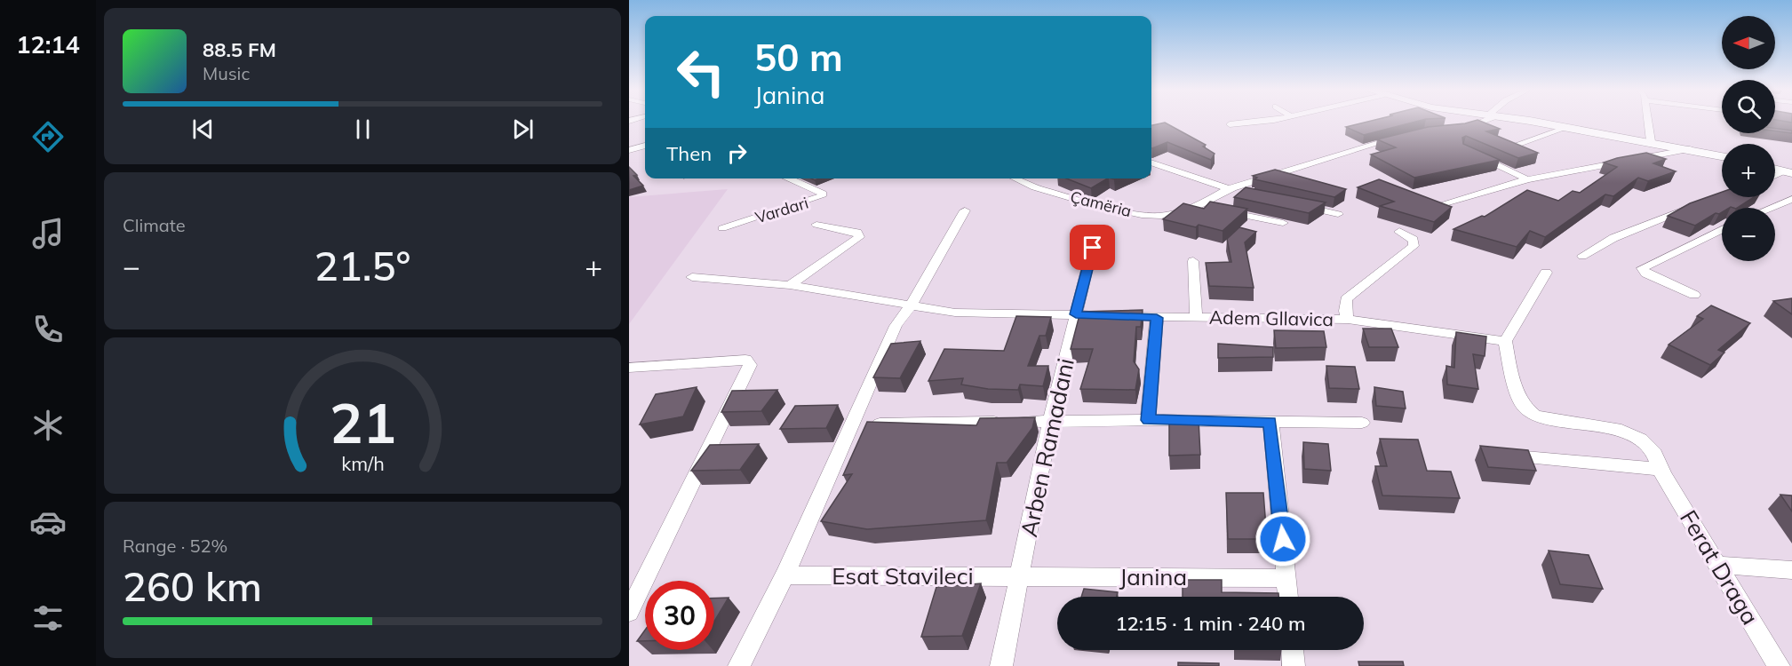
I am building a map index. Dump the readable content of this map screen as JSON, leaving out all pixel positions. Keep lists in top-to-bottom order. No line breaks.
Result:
{"streets":{"street":["Çamëria","Vardari","Adem Gllavica","Arben Ramadani","Ferat Draga","Esat Stavileci","Janina"]},"crossings":[["Adem Gllavica","Arben Ramadani"],["Adem Gllavica","Ferat Draga"],["Arben Ramadani","Esat Stavileci"],["Arben Ramadani","Janina"],["Esat Stavileci","Janina"]],"north":"left","page":{"tabs":"12:14","map_buttons":["+","−"],"turn":["50 m","Janina"],"song":["88.5 FM","Music"],"then":"Then","tile":["Climate",["Range · 52%","260 km"]],"heat":["−","21.5°","+"],"limit":"30","trip":"12:15 · 1 min · 240 m","gauge":["21","km/h"]}}
